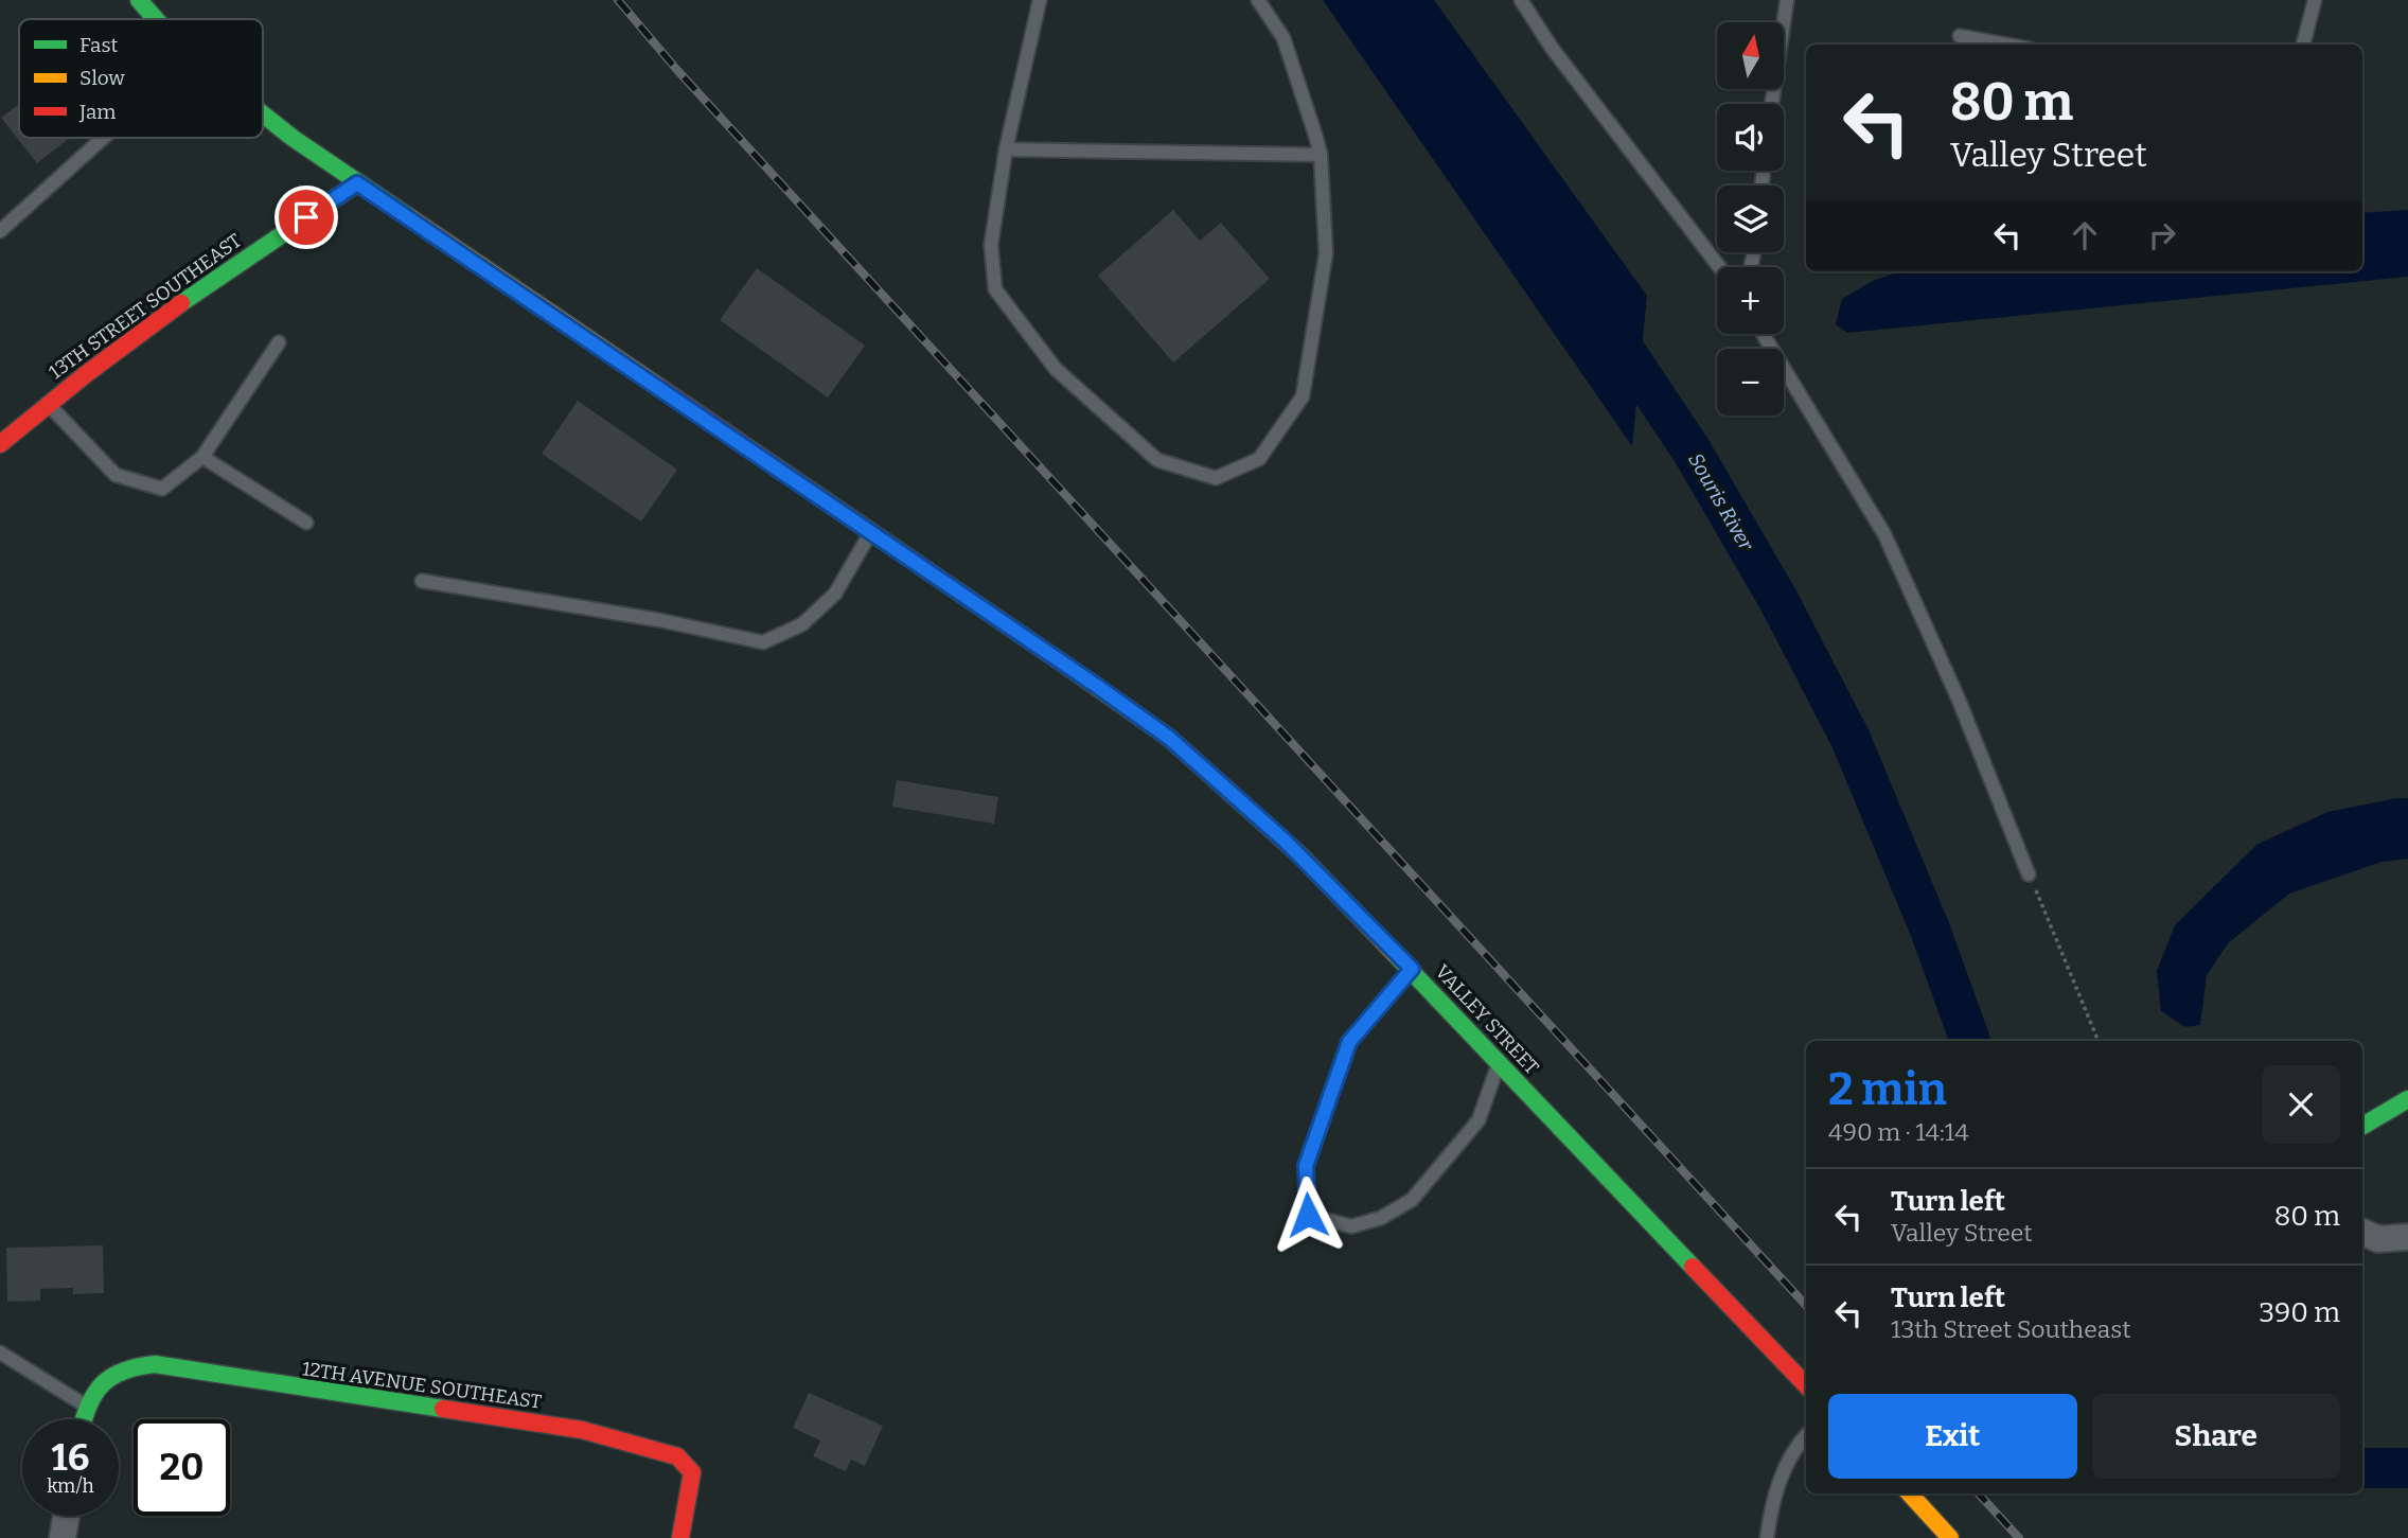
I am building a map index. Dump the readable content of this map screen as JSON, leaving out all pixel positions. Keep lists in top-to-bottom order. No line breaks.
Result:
{"streets":{"main road":["13TH STREET SOUTHEAST","VALLEY STREET","12TH AVENUE SOUTHEAST"]},"crossings":[["13TH STREET SOUTHEAST","VALLEY STREET"]],"water":["Souris River"],"legend":["Fast","Slow","Jam"],"north":"top","page":{"map_buttons":["+","−"],"turn":["80 m","Valley Street"],"heading":["2 min","490 m · 14:14"],"list":[{"name":"Turn left","note":"Valley Street","value":"80 m"},{"name":"Turn left","note":"13th Street Southeast","value":"390 m"}],"buttons":["Exit","Share"],"speed":"16 km/h","limit":"20"}}
